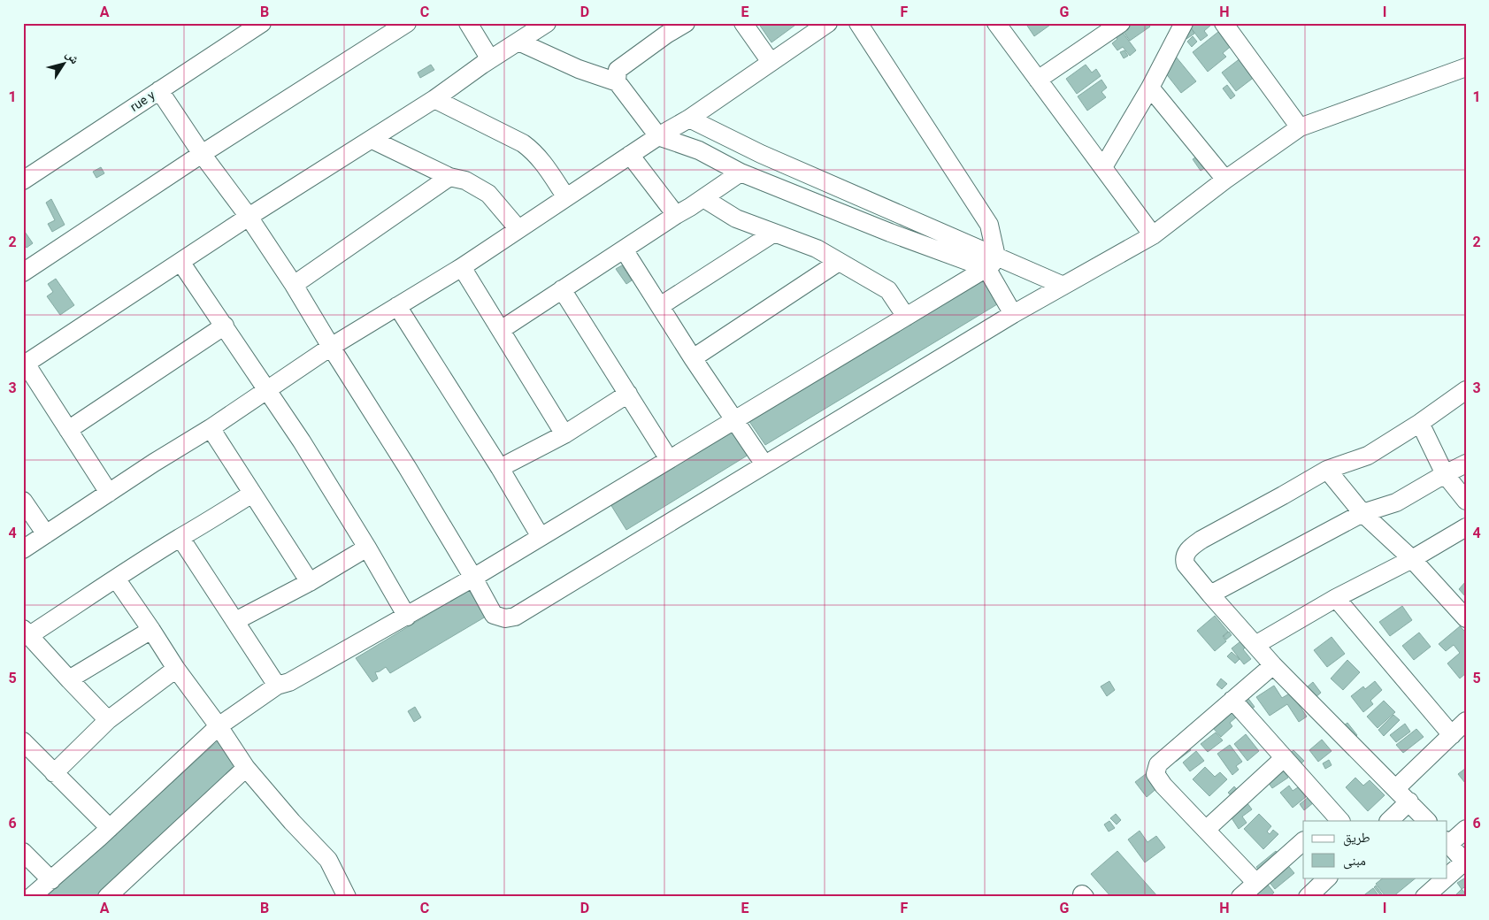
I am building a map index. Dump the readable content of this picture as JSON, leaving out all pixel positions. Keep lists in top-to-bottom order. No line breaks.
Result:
{"streets":{"street":["rue y"]},"legend":["طريق","مبنى"],"north":"top right","grid":{"columns":["A","B","C","D","E","F","G","H","I"],"rows":["1","2","3","4","5","6"]}}
